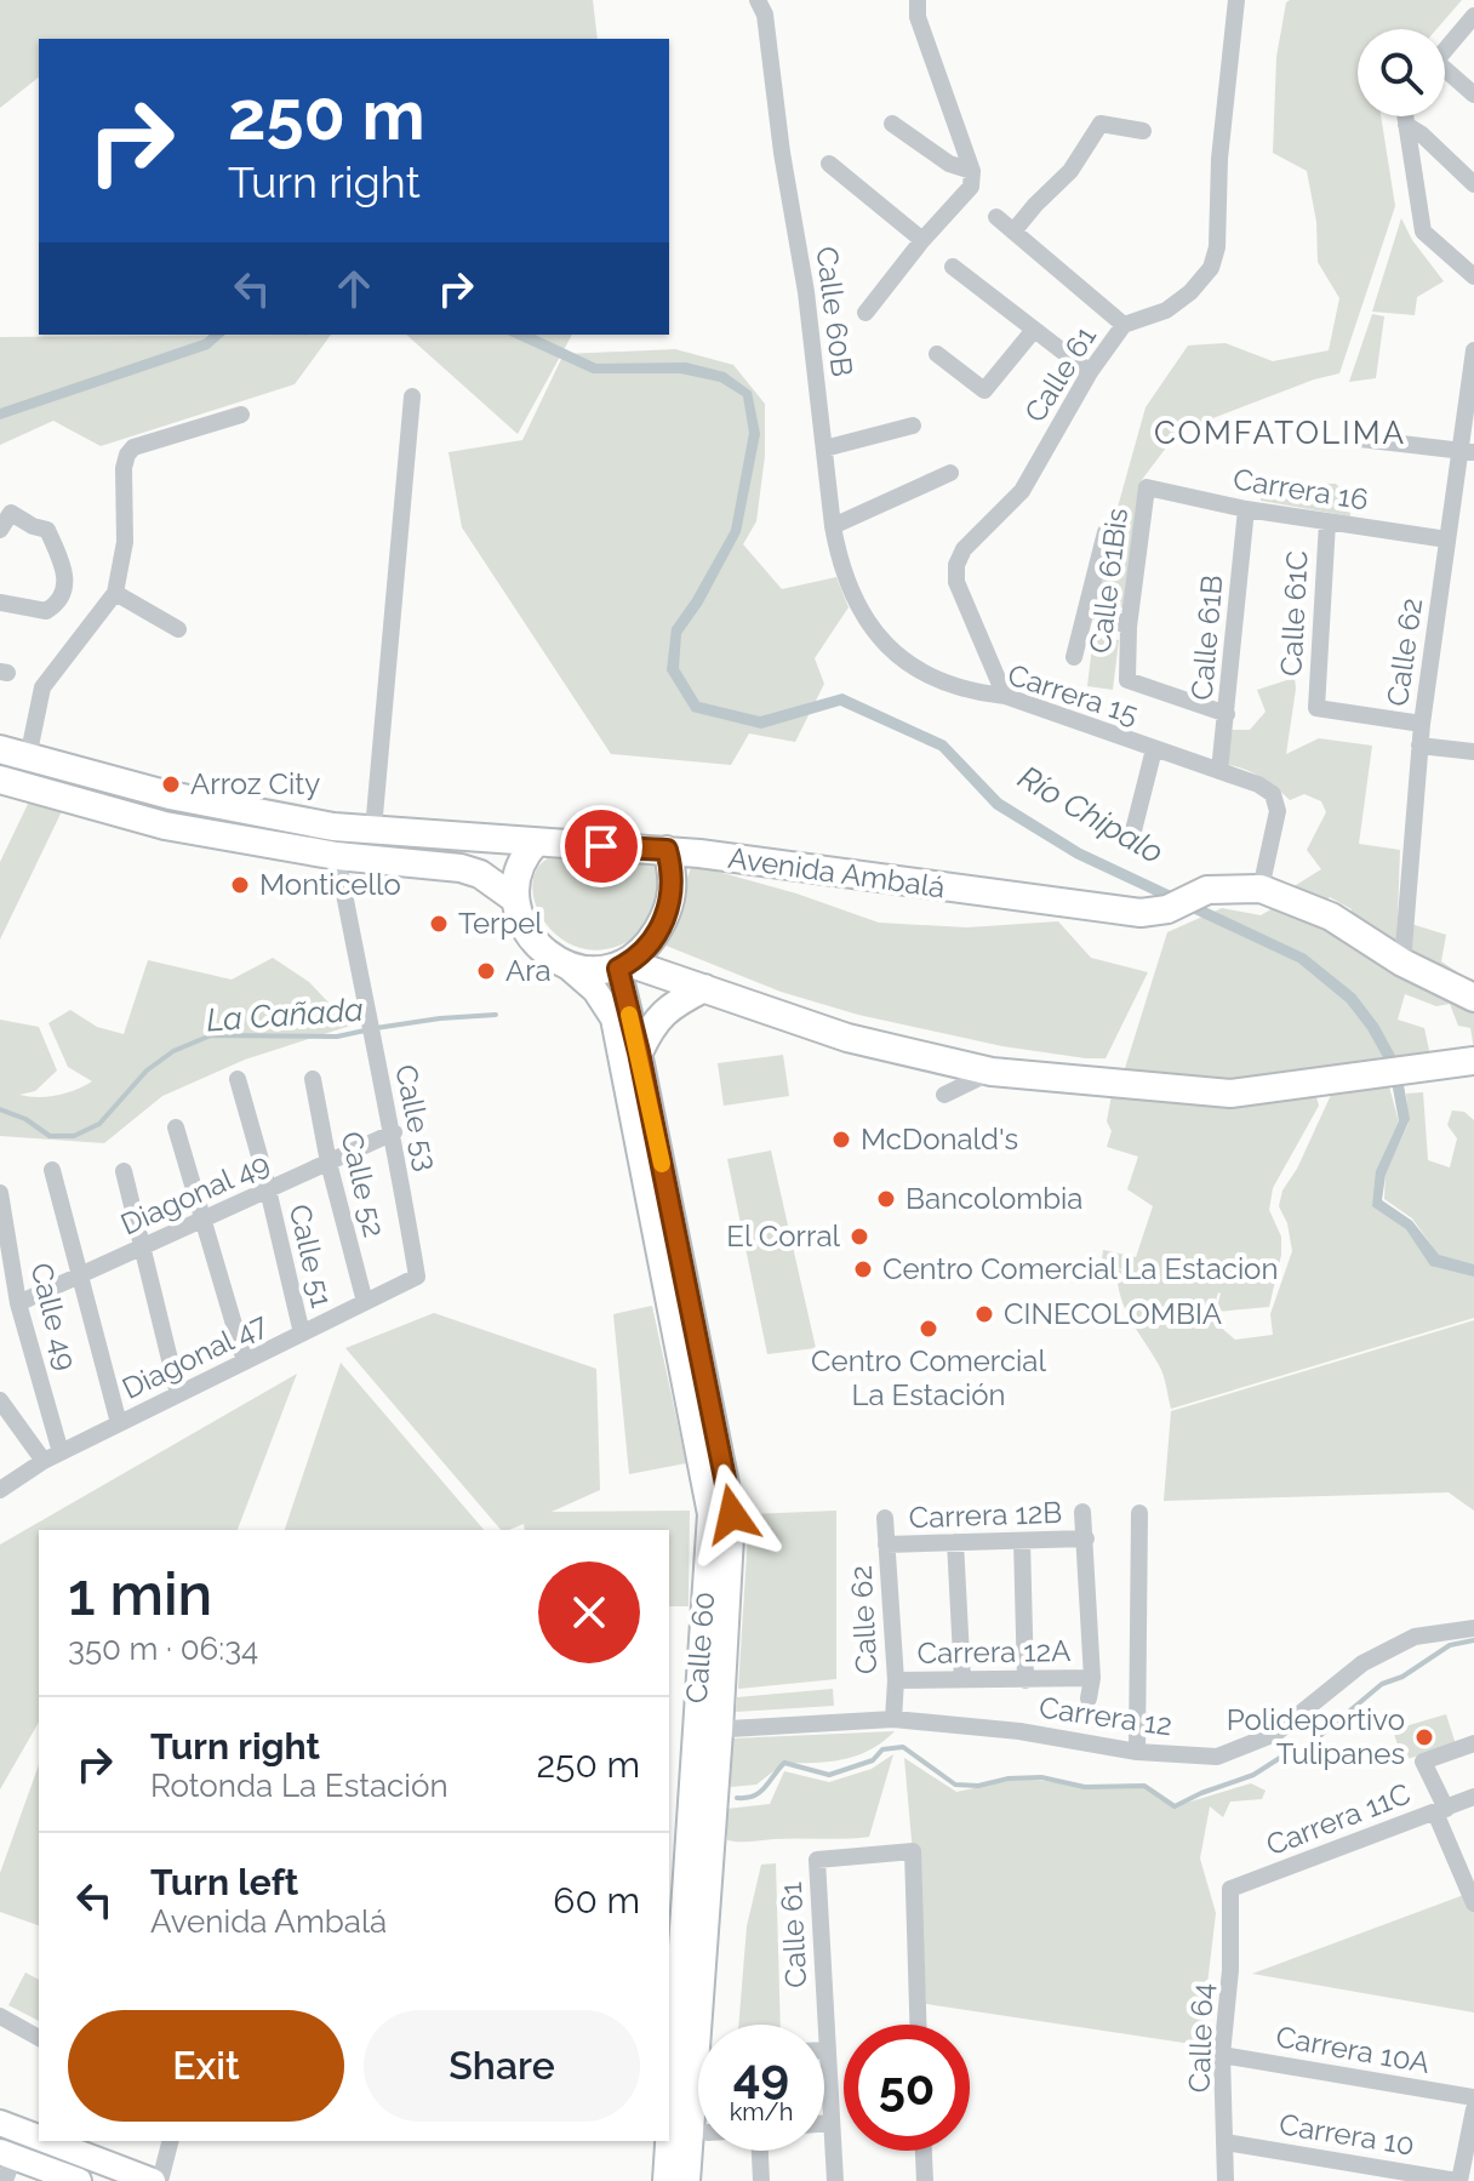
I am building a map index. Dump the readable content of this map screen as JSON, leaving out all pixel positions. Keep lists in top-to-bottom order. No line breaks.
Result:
{"streets":{"main road":["Avenida Ambalá","Calle 60"],"street":["Calle 60B","Calle 61","Carrera 16","Calle 61Bis","Calle 61C","Calle 61B","Calle 62","Carrera 15","Calle 53","Calle 52","Diagonal 49","Calle 51","Calle 49","Diagonal 47","Carrera 12B","Carrera 12A","Carrera 12","Carrera 11C","Calle 64","Carrera 10A","Carrera 10"]},"crossings":[["Calle 60B","Carrera 15"],["Calle 61","Carrera 15"],["Carrera 16","Calle 61Bis"],["Carrera 16","Calle 61C"],["Carrera 16","Calle 61B"],["Carrera 16","Calle 62"],["Calle 61Bis","Calle 61B"],["Calle 61C","Calle 62"],["Calle 61B","Carrera 15"],["Calle 62","Carrera 12B"],["Calle 62","Carrera 12A"],["Calle 62","Carrera 12"],["Carrera 15","Avenida Ambalá"],["Avenida Ambalá","Calle 60"],["Calle 53","Diagonal 49"],["Calle 53","Diagonal 47"],["Calle 52","Diagonal 49"],["Calle 52","Diagonal 47"],["Diagonal 49","Calle 51"],["Diagonal 49","Calle 49"],["Calle 51","Diagonal 47"],["Calle 49","Diagonal 47"],["Calle 60","Carrera 12"],["Carrera 11C","Calle 64"],["Calle 64","Carrera 10A"],["Calle 64","Carrera 10"]],"districts":["COMFATOLIMA"],"water":["Río Chipalo","La Cañada"],"places":["Arroz City","Monticello","Terpel","Ara","McDonald's","Bancolombia","El Corral","Centro Comercial La Estacion","CINECOLOMBIA","Centro Comercial La Estación","Polideportivo Tulipanes"],"page":{"turn":["250 m","Turn right"],"heading":["1 min","350 m · 06:34"],"list":[{"name":"Turn right","note":"Rotonda La Estación","value":"250 m"},{"name":"Turn left","note":"Avenida Ambalá","value":"60 m"}],"buttons":["Exit","Share"],"speed":"49 km/h","limit":"50"}}
